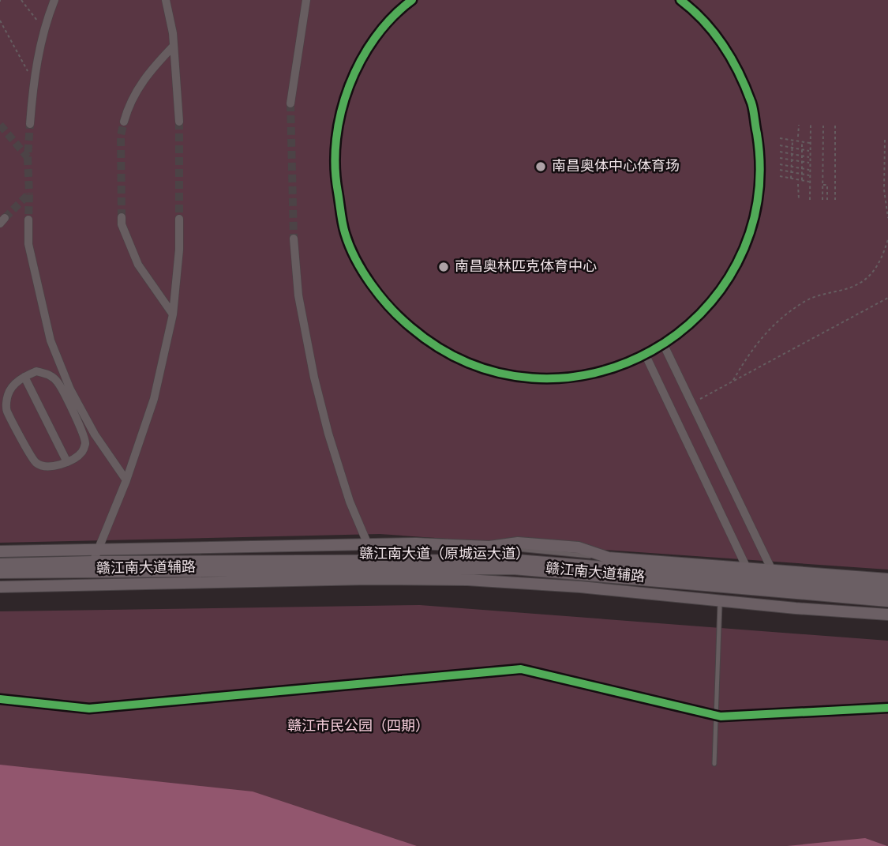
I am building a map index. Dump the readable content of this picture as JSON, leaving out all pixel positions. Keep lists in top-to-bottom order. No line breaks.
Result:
{"streets":{"street":["赣江南大道（原城运大道）","赣江南大道辅路"]},"parks":["赣江市民公园（四期）"],"places":["南昌奥体中心体育场","南昌奥林匹克体育中心"]}
